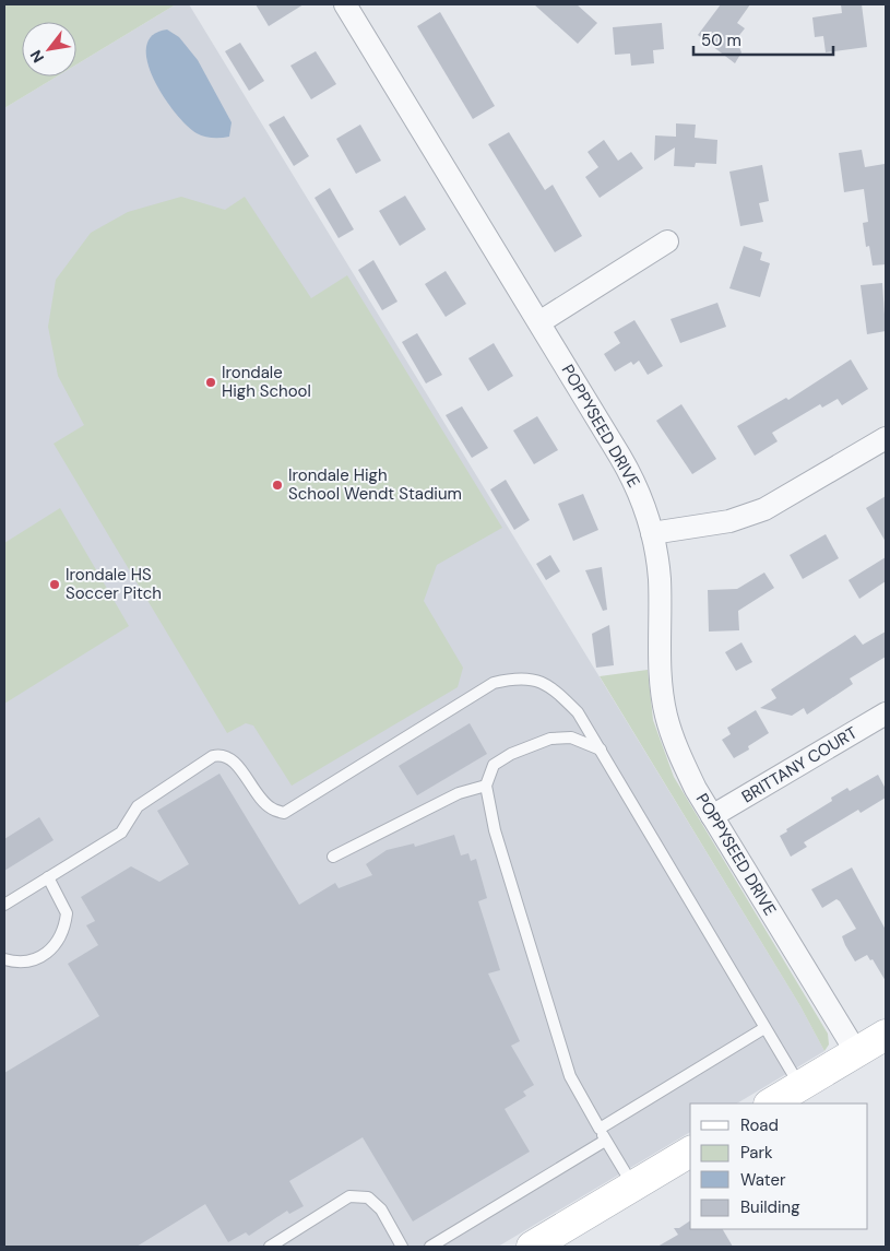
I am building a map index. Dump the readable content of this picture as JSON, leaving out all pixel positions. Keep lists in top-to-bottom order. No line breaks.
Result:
{"streets":{"street":["POPPYSEED DRIVE","BRITTANY COURT"]},"crossings":[["POPPYSEED DRIVE","BRITTANY COURT"]],"places":["Irondale High School","Irondale High School Wendt Stadium","Irondale HS Soccer Pitch"],"legend":["Road","Park","Water","Building"],"scale_bar":"50 m","north":"bottom left"}
